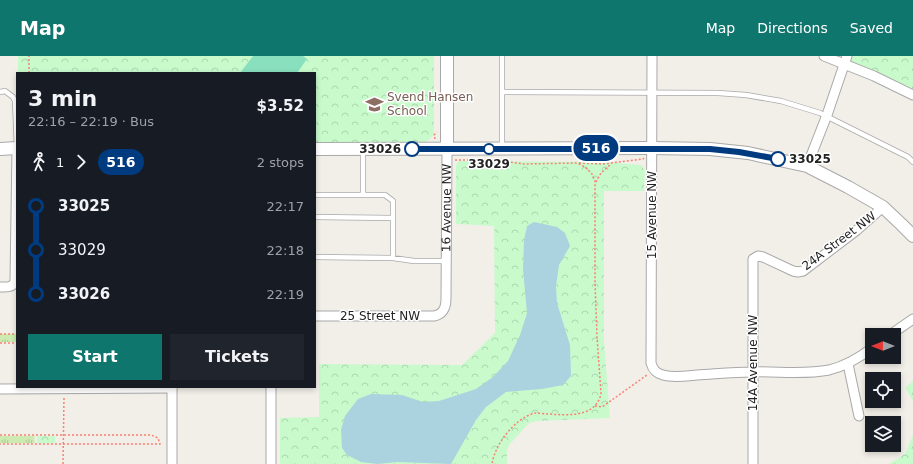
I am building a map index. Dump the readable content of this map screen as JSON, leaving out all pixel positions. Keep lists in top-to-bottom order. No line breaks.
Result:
{"streets":{"street":["16 Avenue NW","15 Avenue NW","24A Street NW","25 Street NW","14A Avenue NW"]},"crossings":[["16 Avenue NW","25 Street NW"],["24A Street NW","14A Avenue NW"]],"places":{"school or university":["Svend Hansen School"],"other":["33026","33029","33025"]},"lines":["bus line 516"],"north":"left","page":{"header":"Map","nav":["Map","Directions","Saved"],"on_map":"516","heading":["3 min","22:16 – 22:19 · Bus","$3.52"],"legs":["1","516","2 stops"],"list":[{"name":"33025","value":"22:17"},{"name":"33029","value":"22:18"},{"name":"33026","value":"22:19"}],"buttons":["Start","Tickets"]}}
